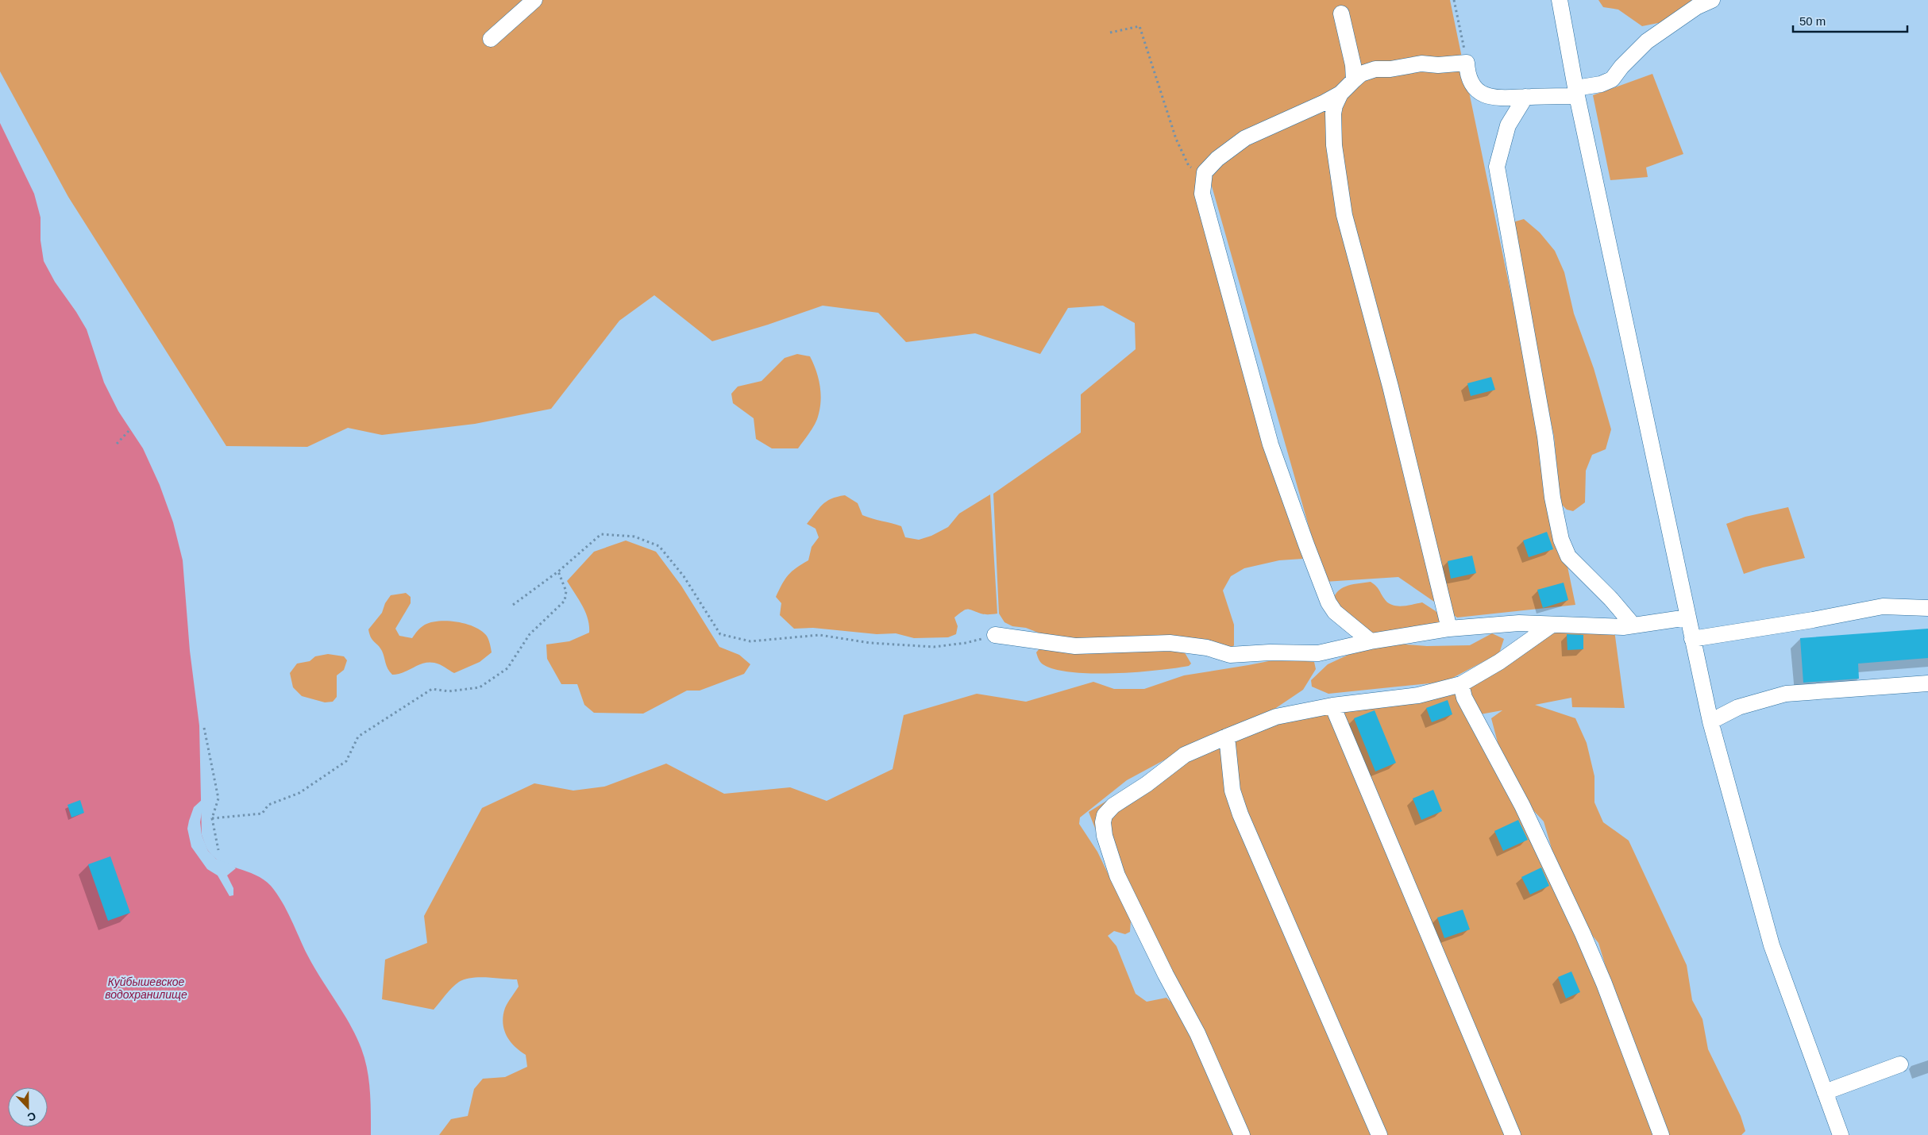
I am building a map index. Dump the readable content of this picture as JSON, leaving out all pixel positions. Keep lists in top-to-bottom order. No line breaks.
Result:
{"water":["Куйбышевское водохранилище"],"scale_bar":"50 m","north":"bottom"}
